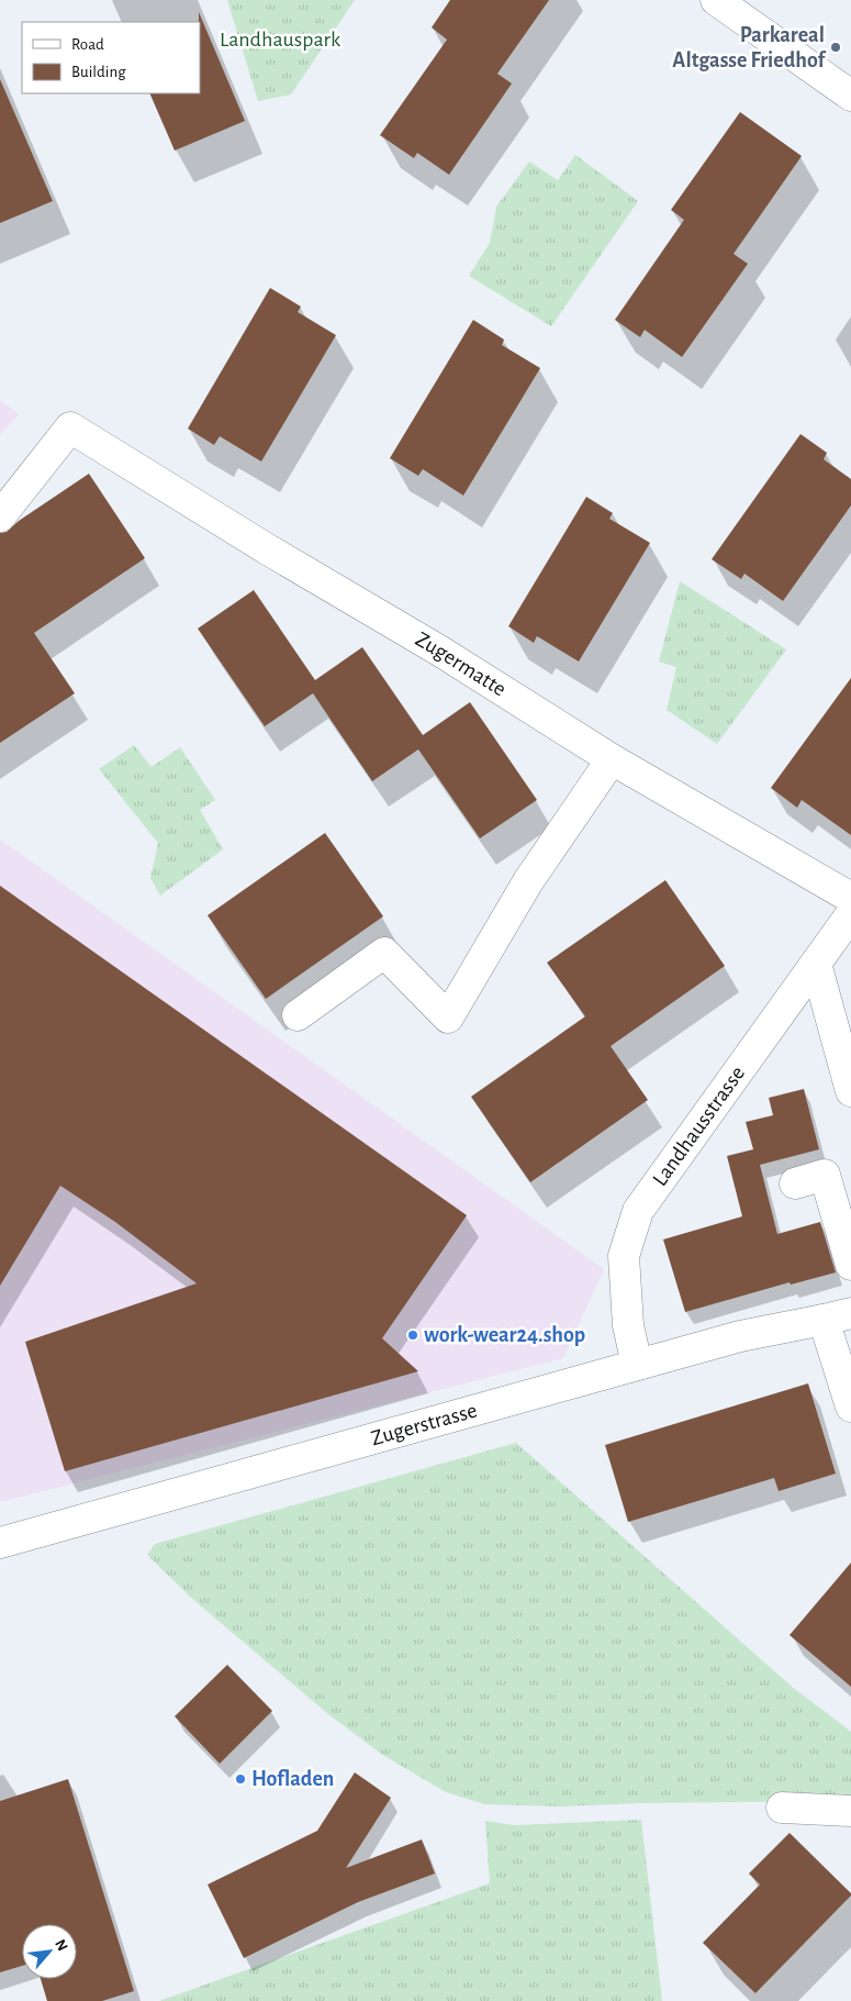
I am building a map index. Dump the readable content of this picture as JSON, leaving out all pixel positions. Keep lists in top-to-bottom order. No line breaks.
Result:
{"streets":{"street":["Zugermatte","Landhausstrasse","Zugerstrasse"]},"crossings":[["Landhausstrasse","Zugerstrasse"]],"parks":["Landhauspark"],"places":["Parkareal Altgasse Friedhof","work-wear24.shop","Hofladen"],"legend":["Road","Building"],"north":"top right"}
